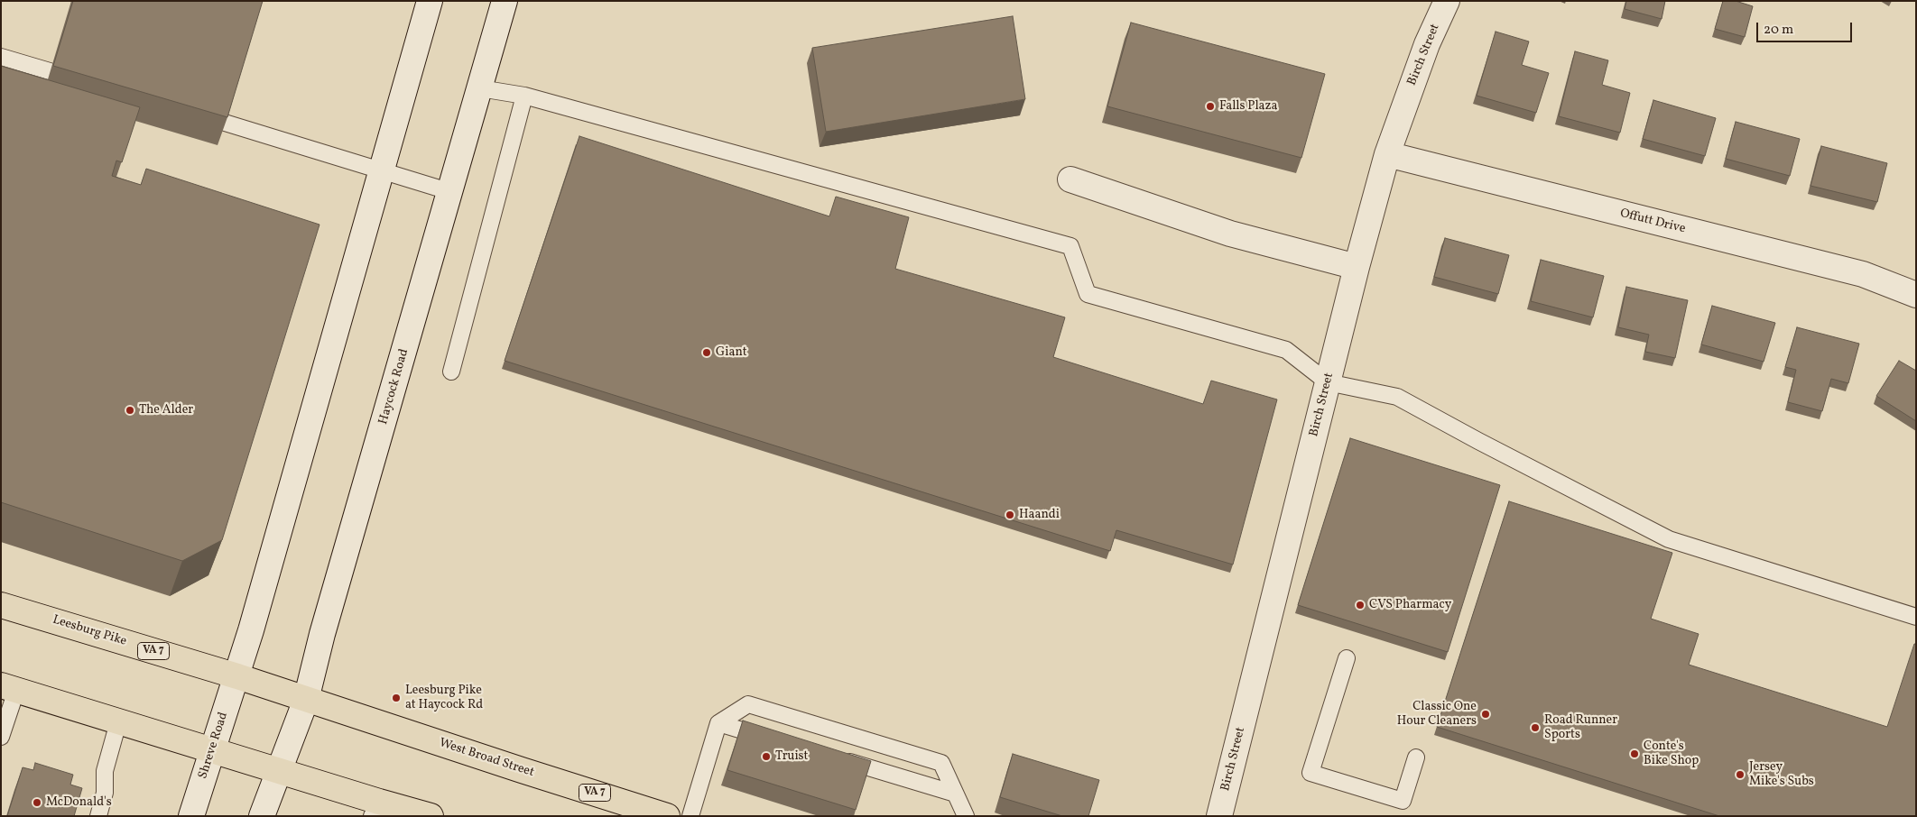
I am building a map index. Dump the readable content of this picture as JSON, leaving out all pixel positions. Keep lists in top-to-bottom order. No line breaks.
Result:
{"streets":{"main road":["Birch Street","Offutt Drive","Haycock Road","Leesburg Pike","VA 7","Shreve Road","West Broad Street"]},"crossings":[["Birch Street","Offutt Drive"],["Haycock Road","Leesburg Pike"],["Haycock Road","West Broad Street"],["Leesburg Pike","Shreve Road"],["Leesburg Pike","West Broad Street"]],"places":["Falls Plaza","Giant","The Alder","Haandi","CVS Pharmacy","Leesburg Pike at Haycock Rd","Classic One Hour Cleaners","Road Runner Sports","Conte's Bike Shop","Truist","Jersey Mike's Subs","McDonald's"],"scale_bar":"20 m"}
